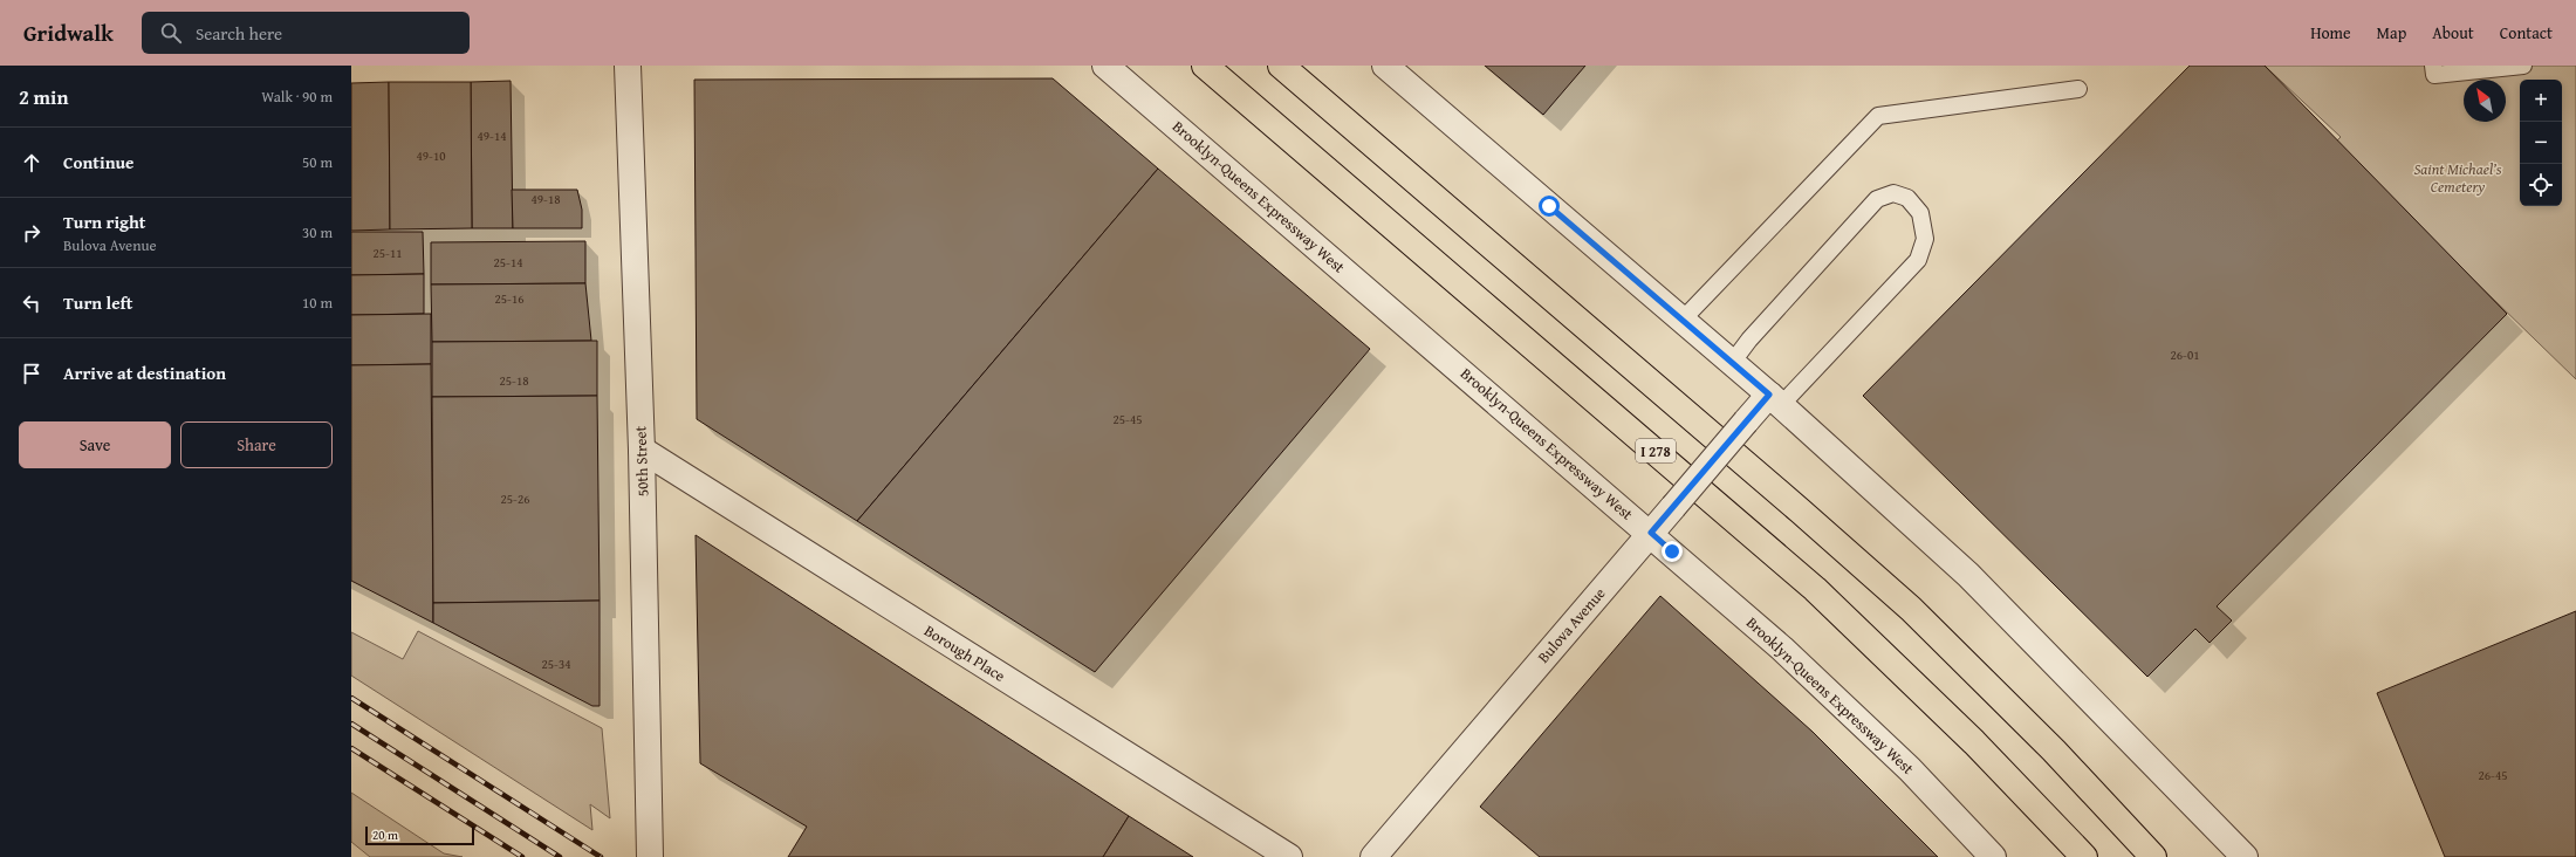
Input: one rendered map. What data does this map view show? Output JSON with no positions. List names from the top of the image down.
{
  "streets": {
    "highway": ["I 278"],
    "street": [
      "Brooklyn-Queens Expressway West",
      "50th Street",
      "Bulova Avenue",
      "Borough Place"
    ]
  },
  "crossings": [
    ["Brooklyn-Queens Expressway West", "Bulova Avenue"],
    ["50th Street", "Borough Place"]
  ],
  "parks": ["Saint Michael’s Cemetery"],
  "house_numbers": [
    "49-14",
    "49-10",
    "49-18",
    "25-11",
    "25-14",
    "25-16",
    "26-01",
    "25-18",
    "25-45",
    "25-26",
    "25-34",
    "26-45"
  ],
  "scale_bar": "20 m",
  "north": "top left",
  "page": {
    "header": "Gridwalk",
    "search": "Search here",
    "nav": [
      "Home",
      "Map",
      "About",
      "Contact"
    ],
    "heading": ["2 min", "Walk · 90 m"],
    "map_buttons": ["+", "−"],
    "list": [
      ["Continue", "50 m"],
      ["Turn right", "Bulova Avenue", "30 m"],
      ["Turn left", "10 m"],
      "Arrive at destination"
    ],
    "buttons": ["Save", "Share"],
    "scale": "20 m"
  }
}
